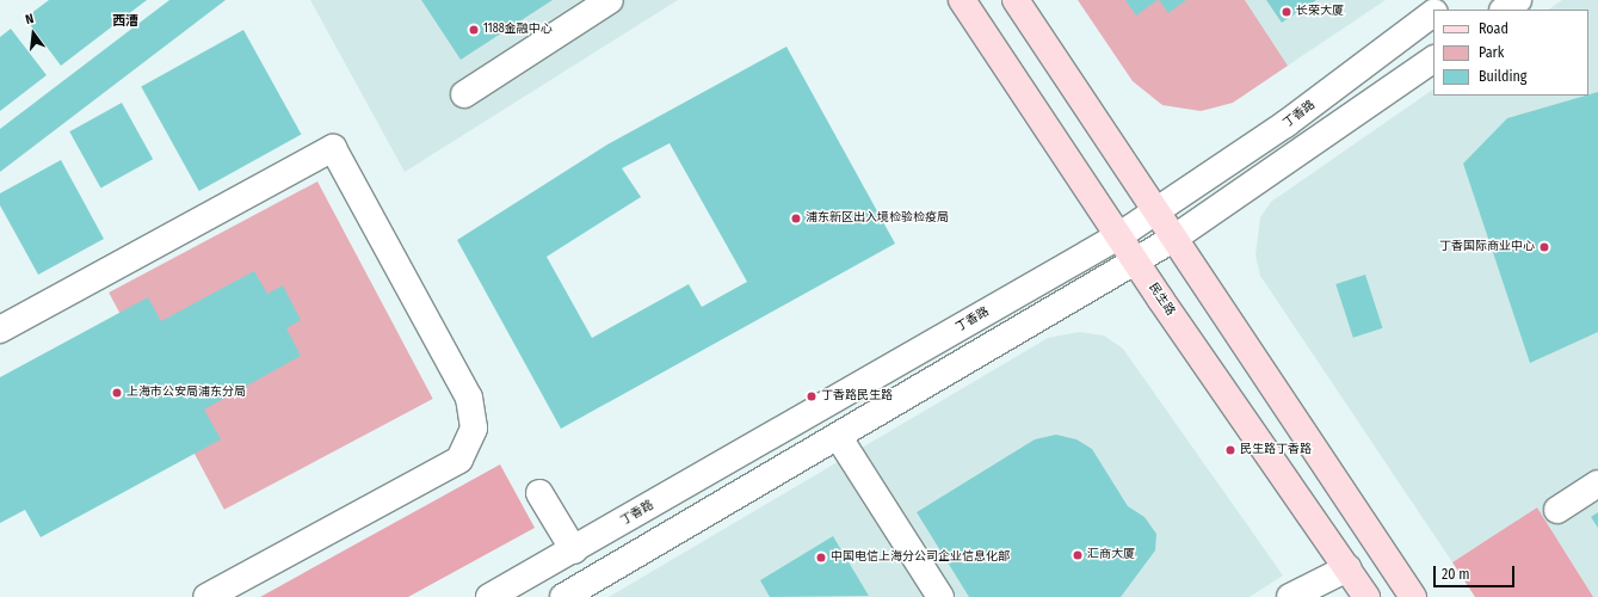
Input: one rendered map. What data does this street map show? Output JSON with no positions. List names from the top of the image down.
{
  "streets": {
    "main road": ["民生路"],
    "street": ["丁香路"]
  },
  "crossings": [
    ["丁香路", "民生路"]
  ],
  "districts": ["西漕"],
  "places": [
    "长荣大厦",
    "1188金融中心",
    "浦东新区出入境检验检疫局",
    "丁香国际商业中心",
    "上海市公安局浦东分局",
    "丁香路民生路",
    "民生路丁香路",
    "汇商大厦",
    "中国电信上海分公司企业信息化部"
  ],
  "legend": ["Road", "Park", "Building"],
  "scale_bar": "20 m",
  "north": "top"
}
